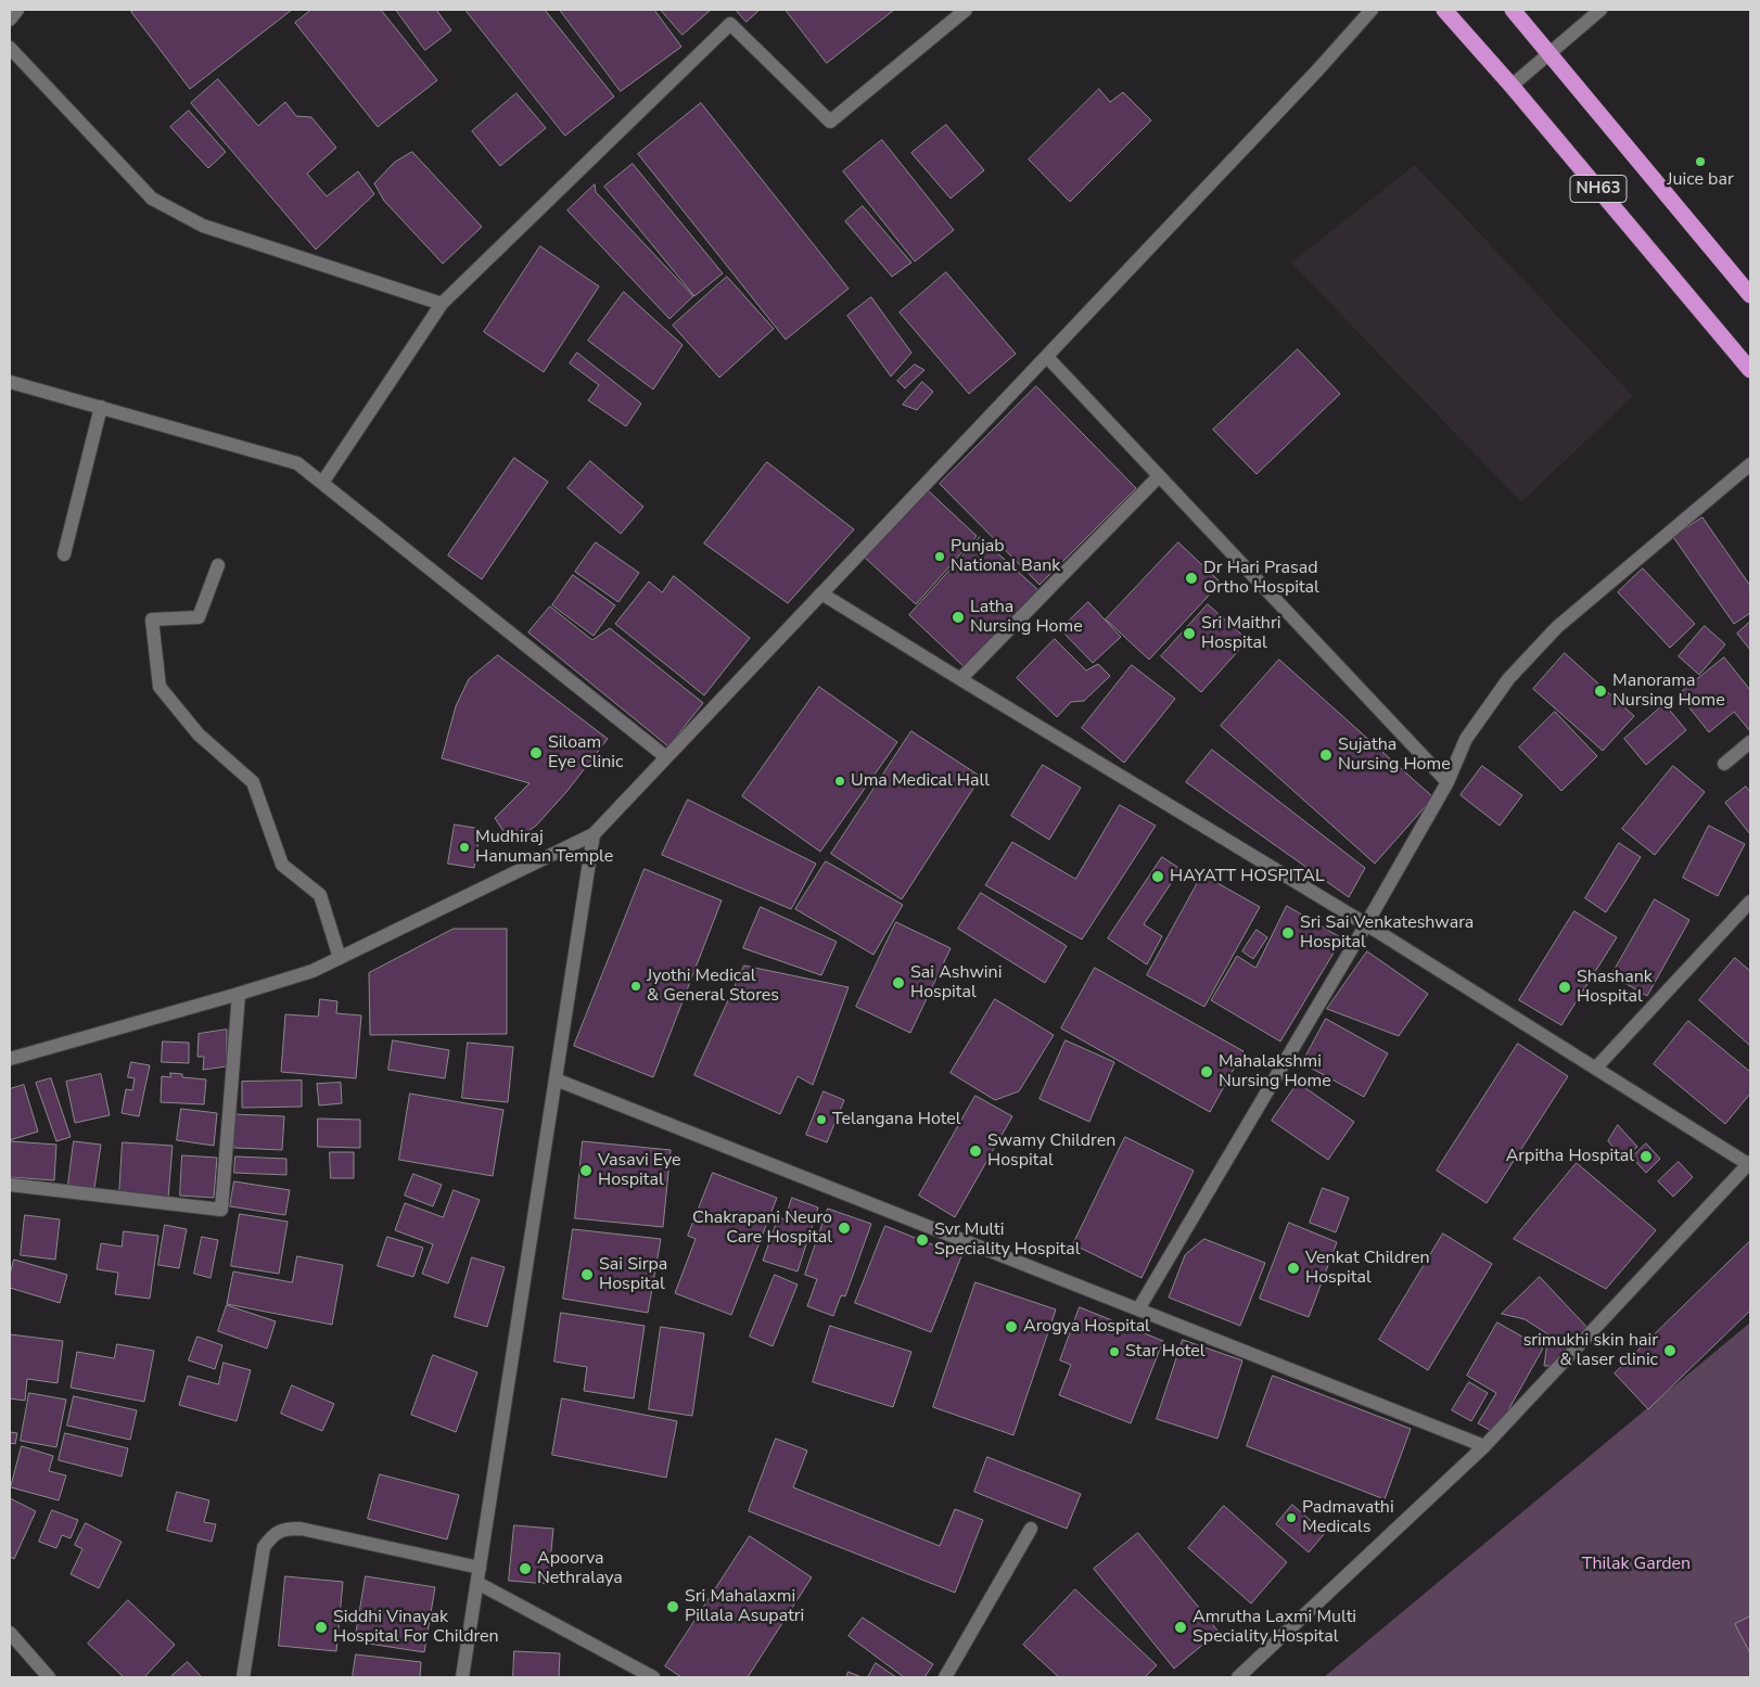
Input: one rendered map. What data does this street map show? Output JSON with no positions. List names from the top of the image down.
{
  "streets": {
    "highway": ["NH63"]
  },
  "parks": ["Thilak Garden"],
  "places": [
    "Juice bar",
    "Punjab National Bank",
    "Dr Hari Prasad Ortho Hospital",
    "Latha Nursing Home",
    "Sri Maithri Hospital",
    "Manorama Nursing Home",
    "Siloam Eye Clinic",
    "Sujatha Nursing Home",
    "Uma Medical Hall",
    "Mudhiraj Hanuman Temple",
    "HAYATT HOSPITAL",
    "Sri Sai Venkateshwara Hospital",
    "Sai Ashwini Hospital",
    "Jyothi Medical & General Stores",
    "Shashank Hospital",
    "Mahalakshmi Nursing Home",
    "Telangana Hotel",
    "Swamy Children Hospital",
    "Arpitha Hospital",
    "Vasavi Eye Hospital",
    "Chakrapani Neuro Care Hospital",
    "Svr Multi Speciality Hospital",
    "Venkat Children Hospital",
    "Sai Sirpa Hospital",
    "Arogya Hospital",
    "srimukhi skin hair & laser clinic",
    "Star Hotel",
    "Padmavathi Medicals",
    "Apoorva Nethralaya",
    "Sri Mahalaxmi Pillala Asupatri",
    "Siddhi Vinayak Hospital For Children",
    "Amrutha Laxmi Multi Speciality Hospital"
  ]
}
